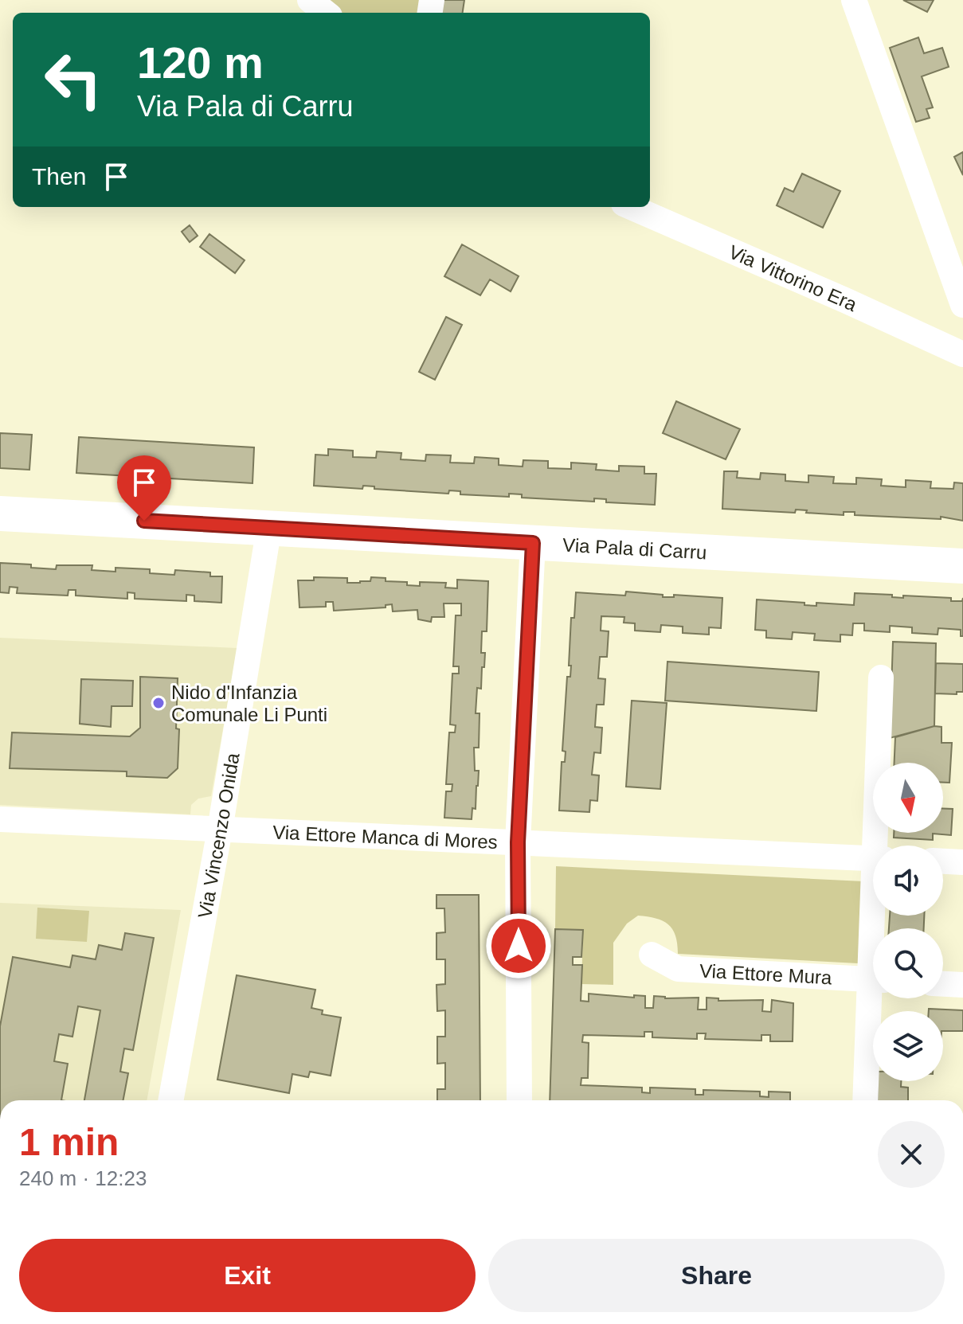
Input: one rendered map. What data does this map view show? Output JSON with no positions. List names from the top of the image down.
{
  "streets": {
    "street": [
      "Via Vittorino Era",
      "Via Pala di Carru",
      "Via Vincenzo Onida",
      "Via Ettore Manca di Mores",
      "Via Ettore Mura"
    ]
  },
  "crossings": [
    ["Via Pala di Carru", "Via Vincenzo Onida"],
    ["Via Vincenzo Onida", "Via Ettore Manca di Mores"]
  ],
  "places": ["Nido d'Infanzia Comunale Li Punti"],
  "north": "bottom",
  "page": {
    "turn": ["120 m", "Via Pala di Carru"],
    "then": "Then",
    "heading": ["1 min", "240 m · 12:23"],
    "buttons": ["Exit", "Share"]
  }
}
